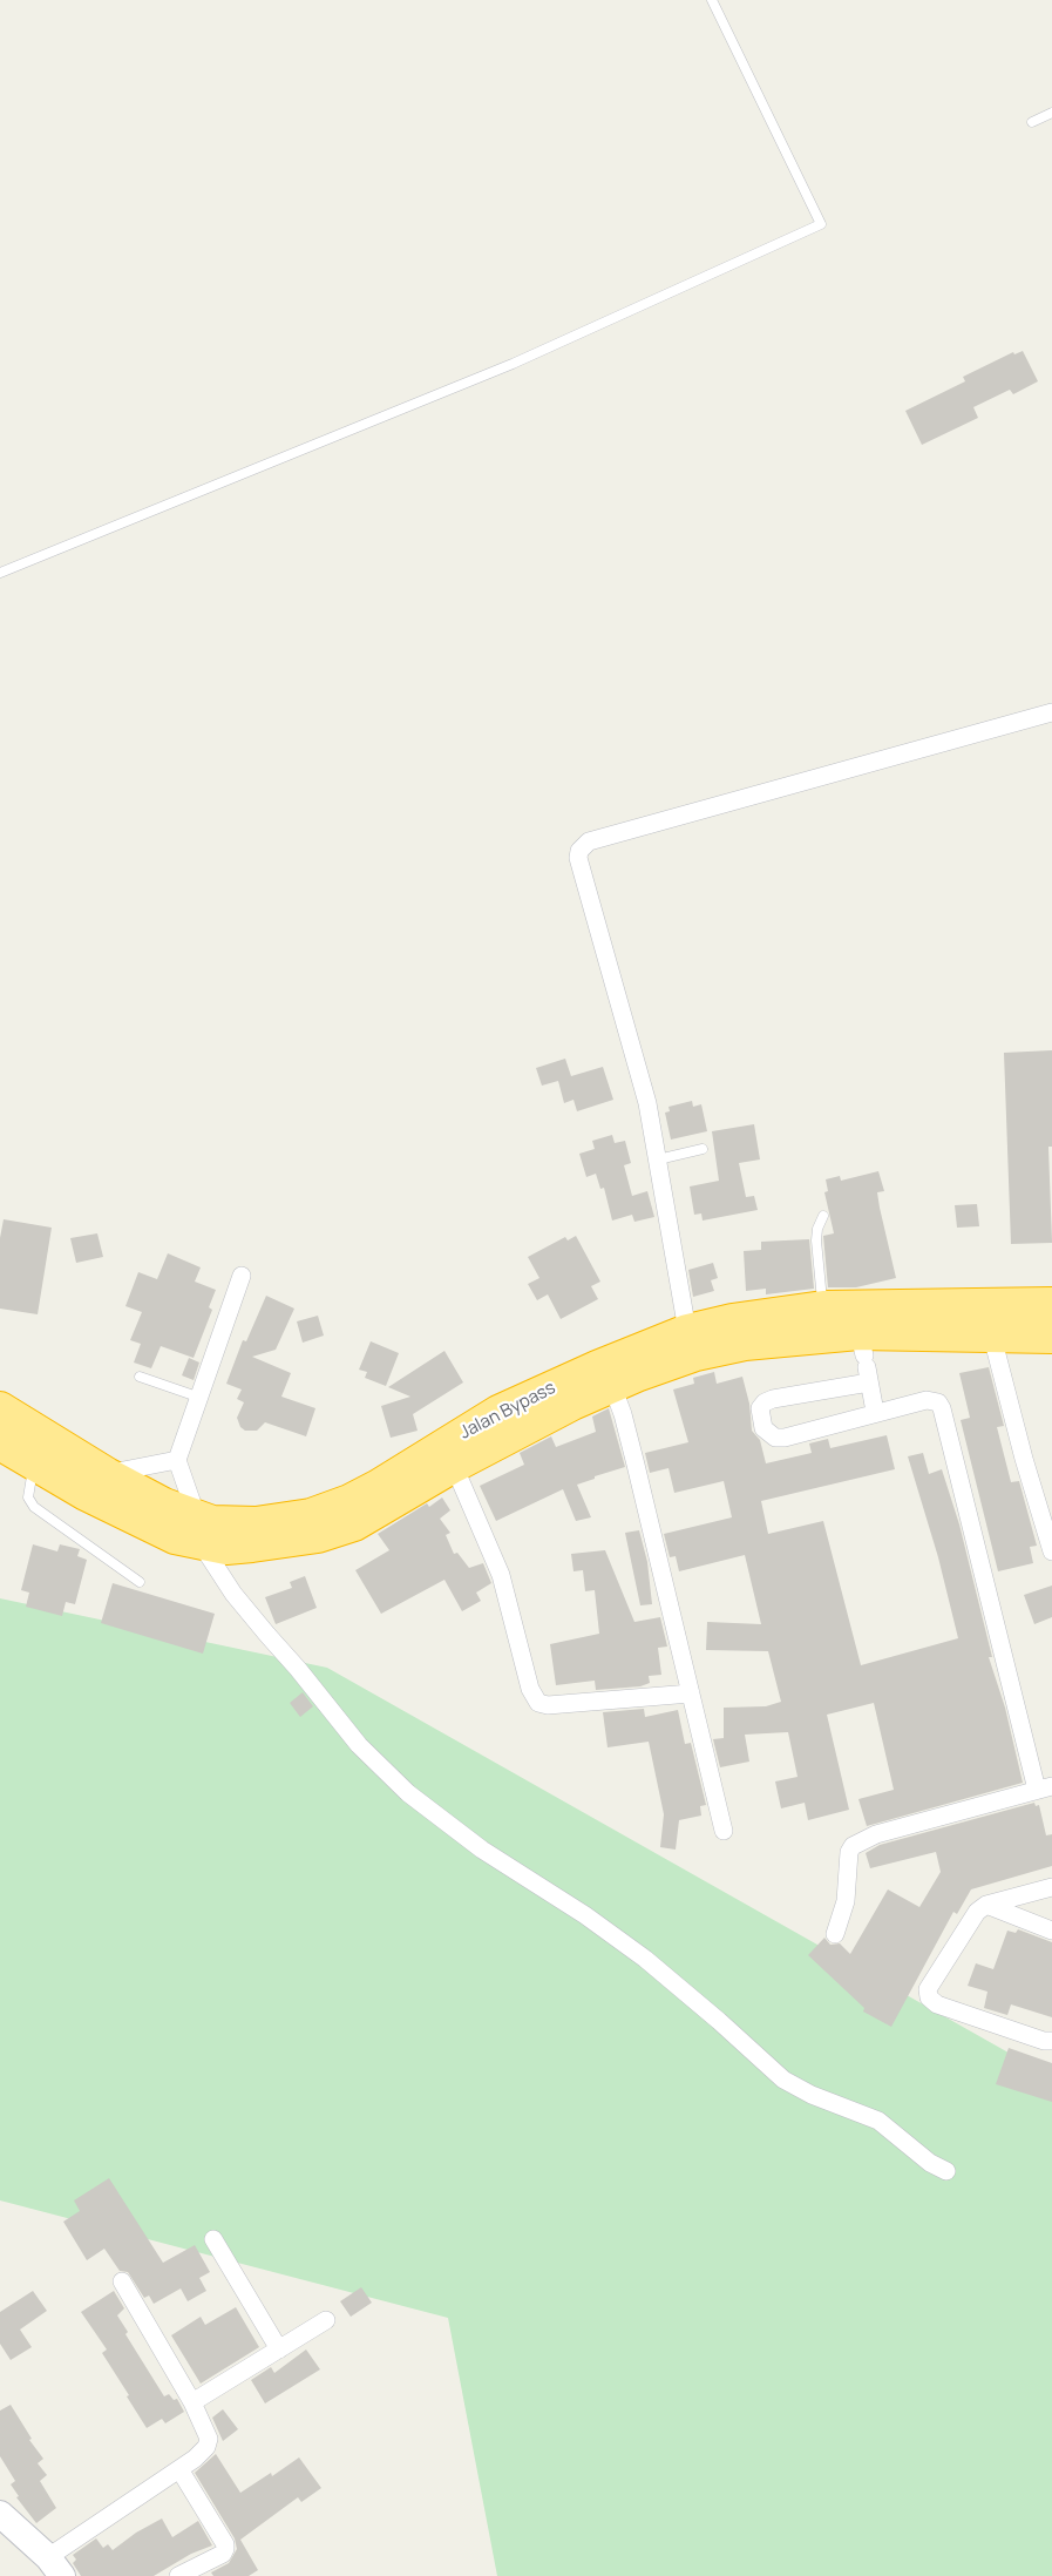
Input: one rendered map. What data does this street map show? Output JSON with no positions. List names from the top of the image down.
{
  "streets": {
    "highway": ["Jalan Bypass"]
  }
}
